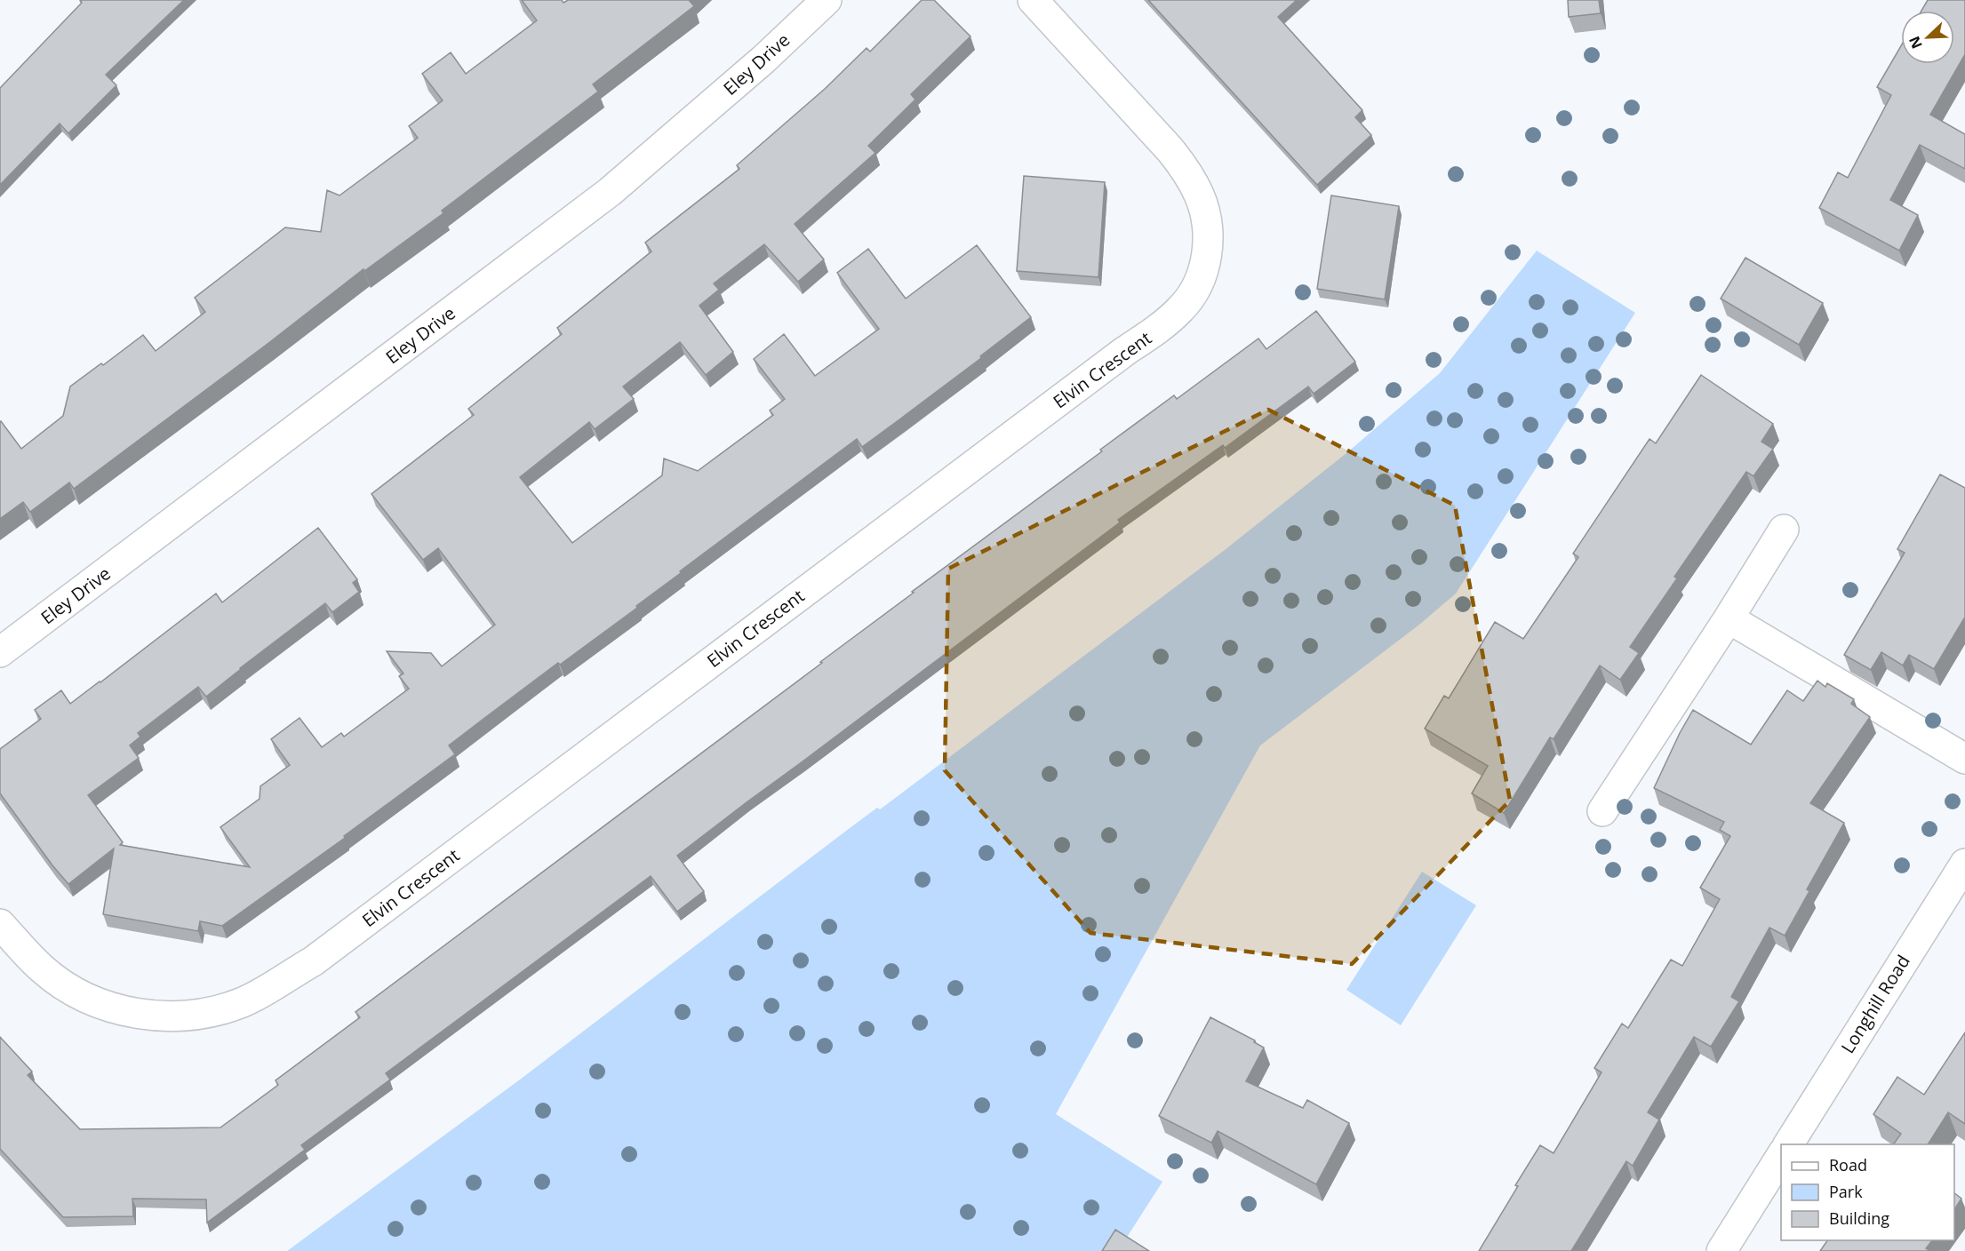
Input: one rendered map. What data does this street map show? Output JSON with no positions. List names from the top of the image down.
{
  "streets": {
    "street": ["Eley Drive", "Elvin Crescent", "Longhill Road"]
  },
  "legend": ["Road", "Park", "Building"],
  "north": "bottom left"
}
